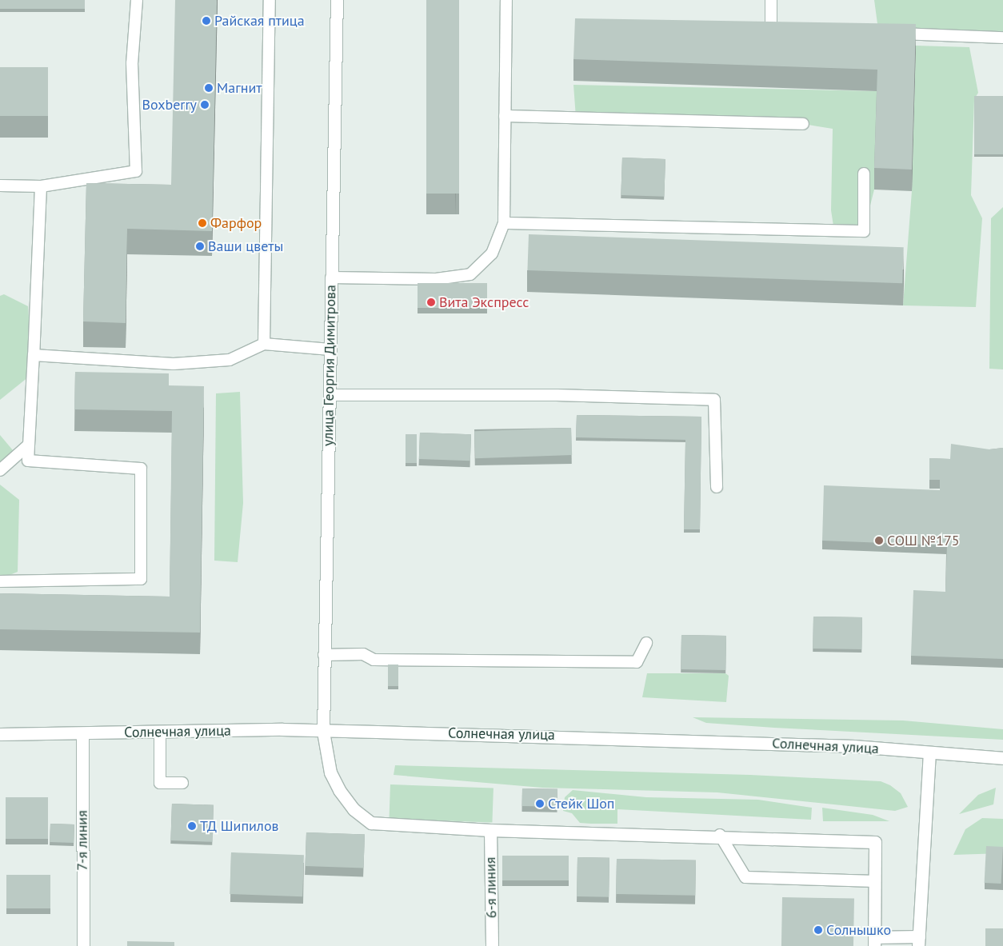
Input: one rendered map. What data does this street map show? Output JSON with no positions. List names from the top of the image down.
{
  "streets": {
    "main road": [
      "улица Георгия Димитрова",
      "Солнечная улица",
      "7-я линия",
      "6-я линия"
    ]
  },
  "crossings": [
    ["улица Георгия Димитрова", "Солнечная улица"],
    ["улица Георгия Димитрова", "6-я линия"],
    ["Солнечная улица", "7-я линия"]
  ],
  "places": [
    "Райская птица",
    "Магнит",
    "Boxberry",
    "Фарфор",
    "Ваши цветы",
    "Вита Экспресс",
    "СОШ №175",
    "Стейк Шоп",
    "ТД Шипилов",
    "Солнышко"
  ]
}
